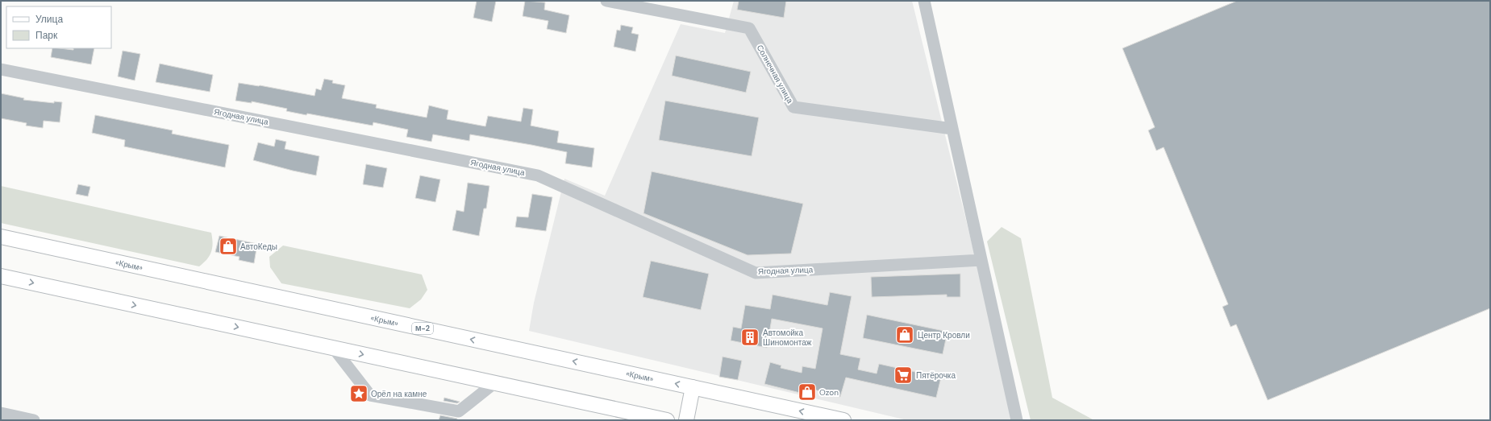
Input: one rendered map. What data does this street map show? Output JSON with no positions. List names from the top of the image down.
{
  "streets": {
    "main road": ["«Крым»", "М-2"],
    "street": ["Солнечная улица", "Ягодная улица"]
  },
  "places": {
    "shop": ["АвтоКеды", "Центр Кровли", "Ozon"],
    "building": ["Автомойка Шиномонтаж"],
    "supermarket": ["Пятёрочка"],
    "place": ["Орёл на камне"]
  },
  "legend": ["Улица", "Парк"]
}
